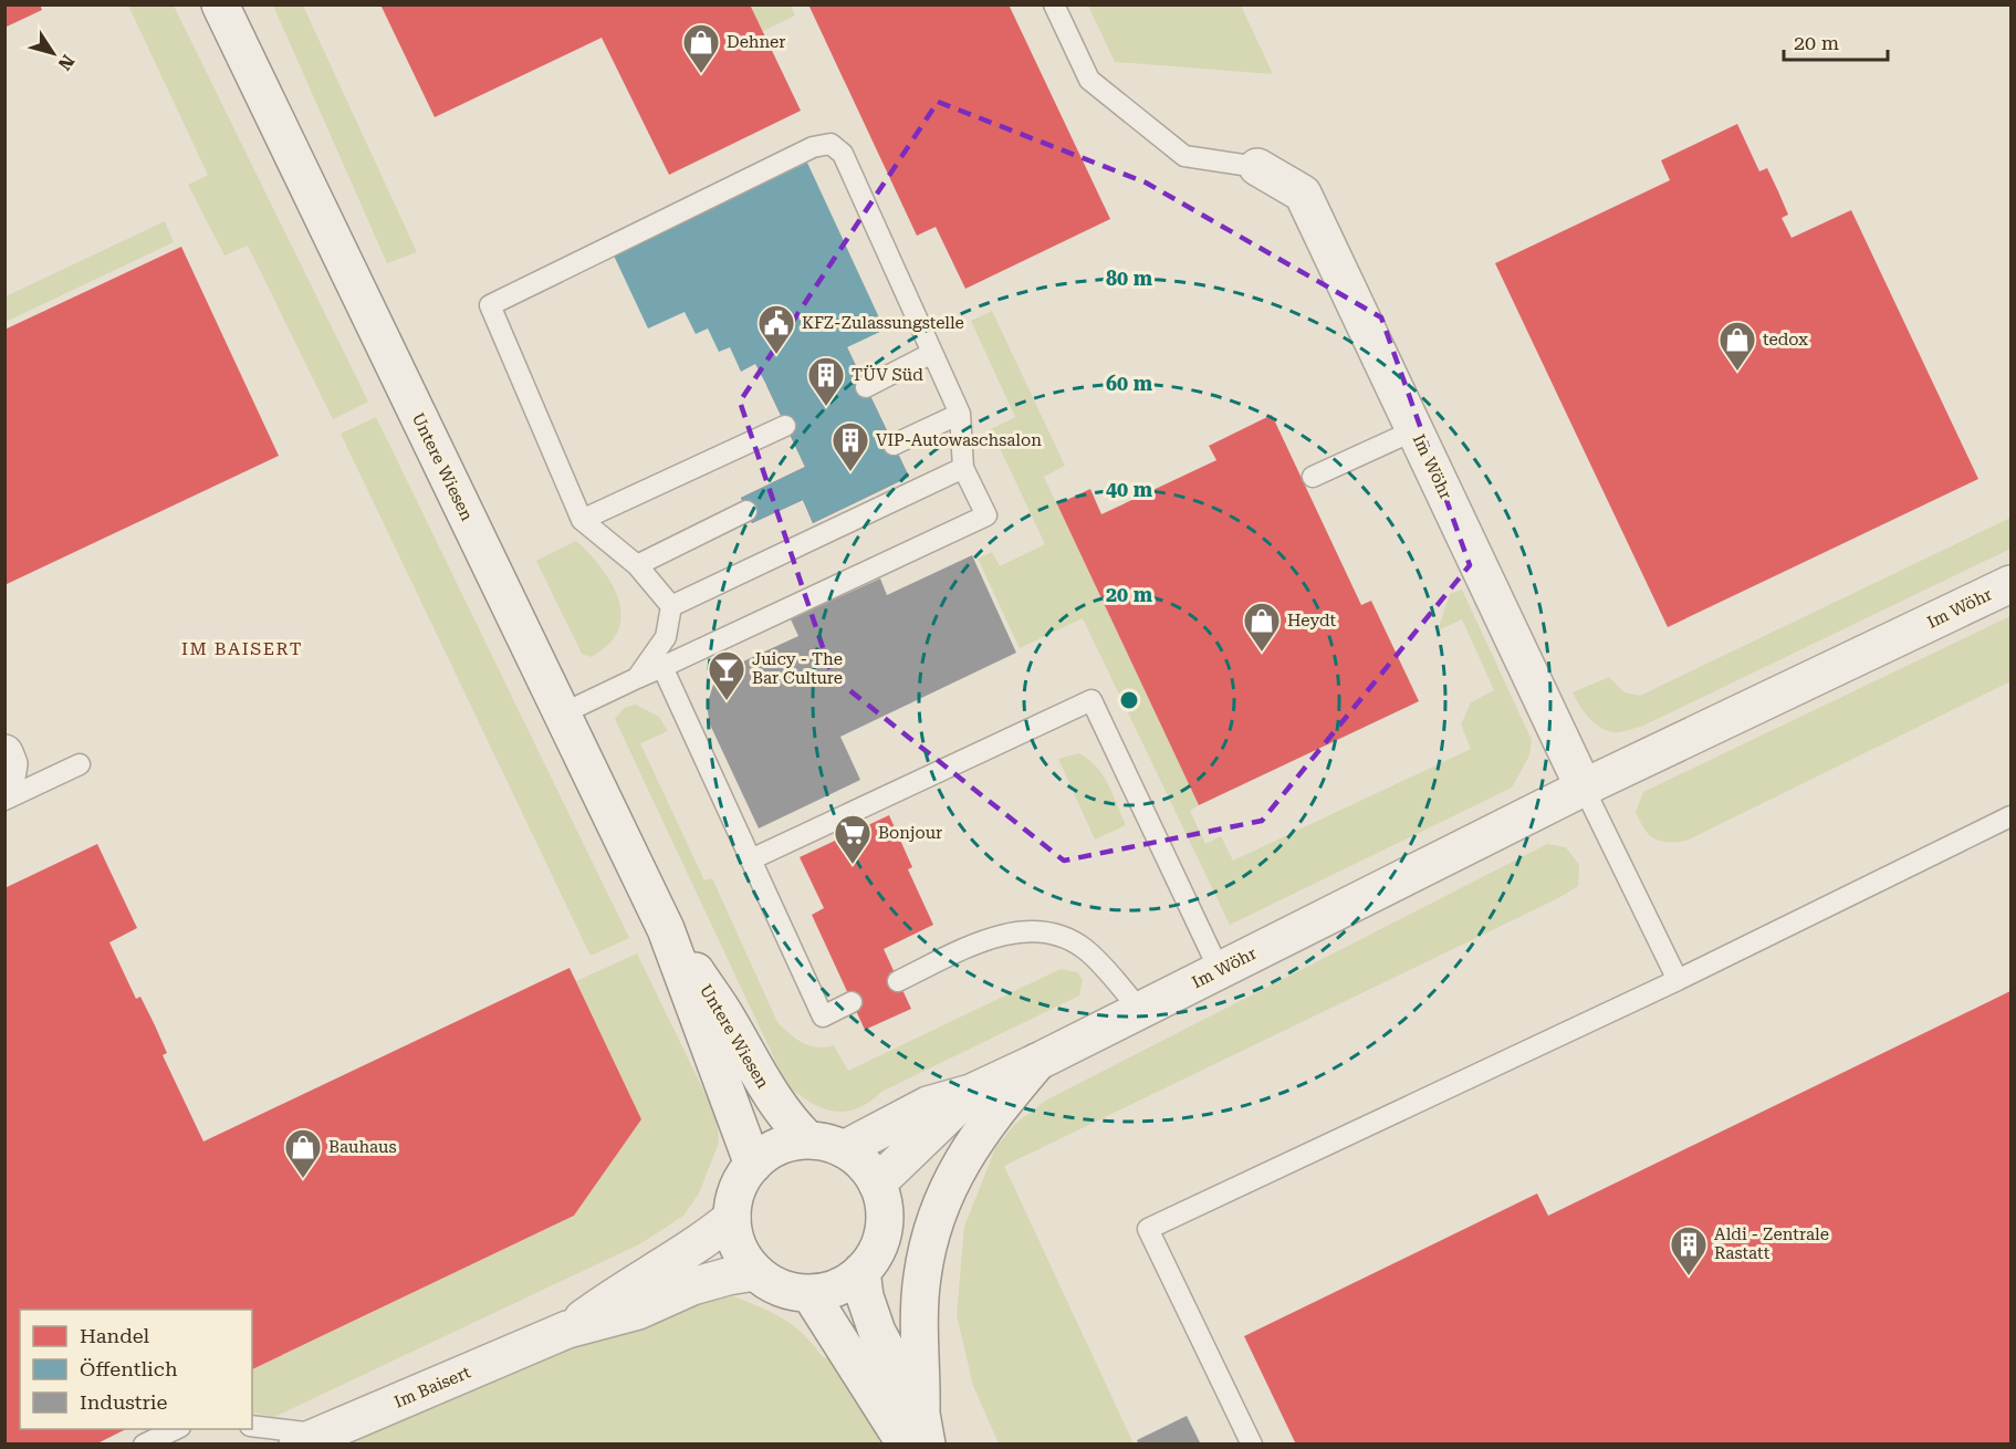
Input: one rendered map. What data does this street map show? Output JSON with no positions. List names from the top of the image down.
{
  "streets": {
    "street": ["Untere Wiesen", "Im Wöhr", "Im Baisert"]
  },
  "crossings": [
    ["Untere Wiesen", "Im Wöhr"],
    ["Untere Wiesen", "Im Baisert"],
    ["Im Wöhr", "Im Baisert"]
  ],
  "districts": ["IM BAISERT"],
  "places": {
    "shop": [
      "Dehner",
      "tedox",
      "Heydt",
      "Bauhaus"
    ],
    "public building": ["KFZ-Zulassungstelle"],
    "building": ["TÜV Süd", "VIP-Autowaschsalon", "Aldi - Zentrale Rastatt"],
    "bar": ["Juicy - The Bar Culture"],
    "supermarket": ["Bonjour"]
  },
  "legend": ["Handel", "Öffentlich", "Industrie"],
  "scale_bar": "20 m",
  "north": "bottom right",
  "rings": [
    "80 m",
    "60 m",
    "40 m",
    "20 m"
  ]
}
